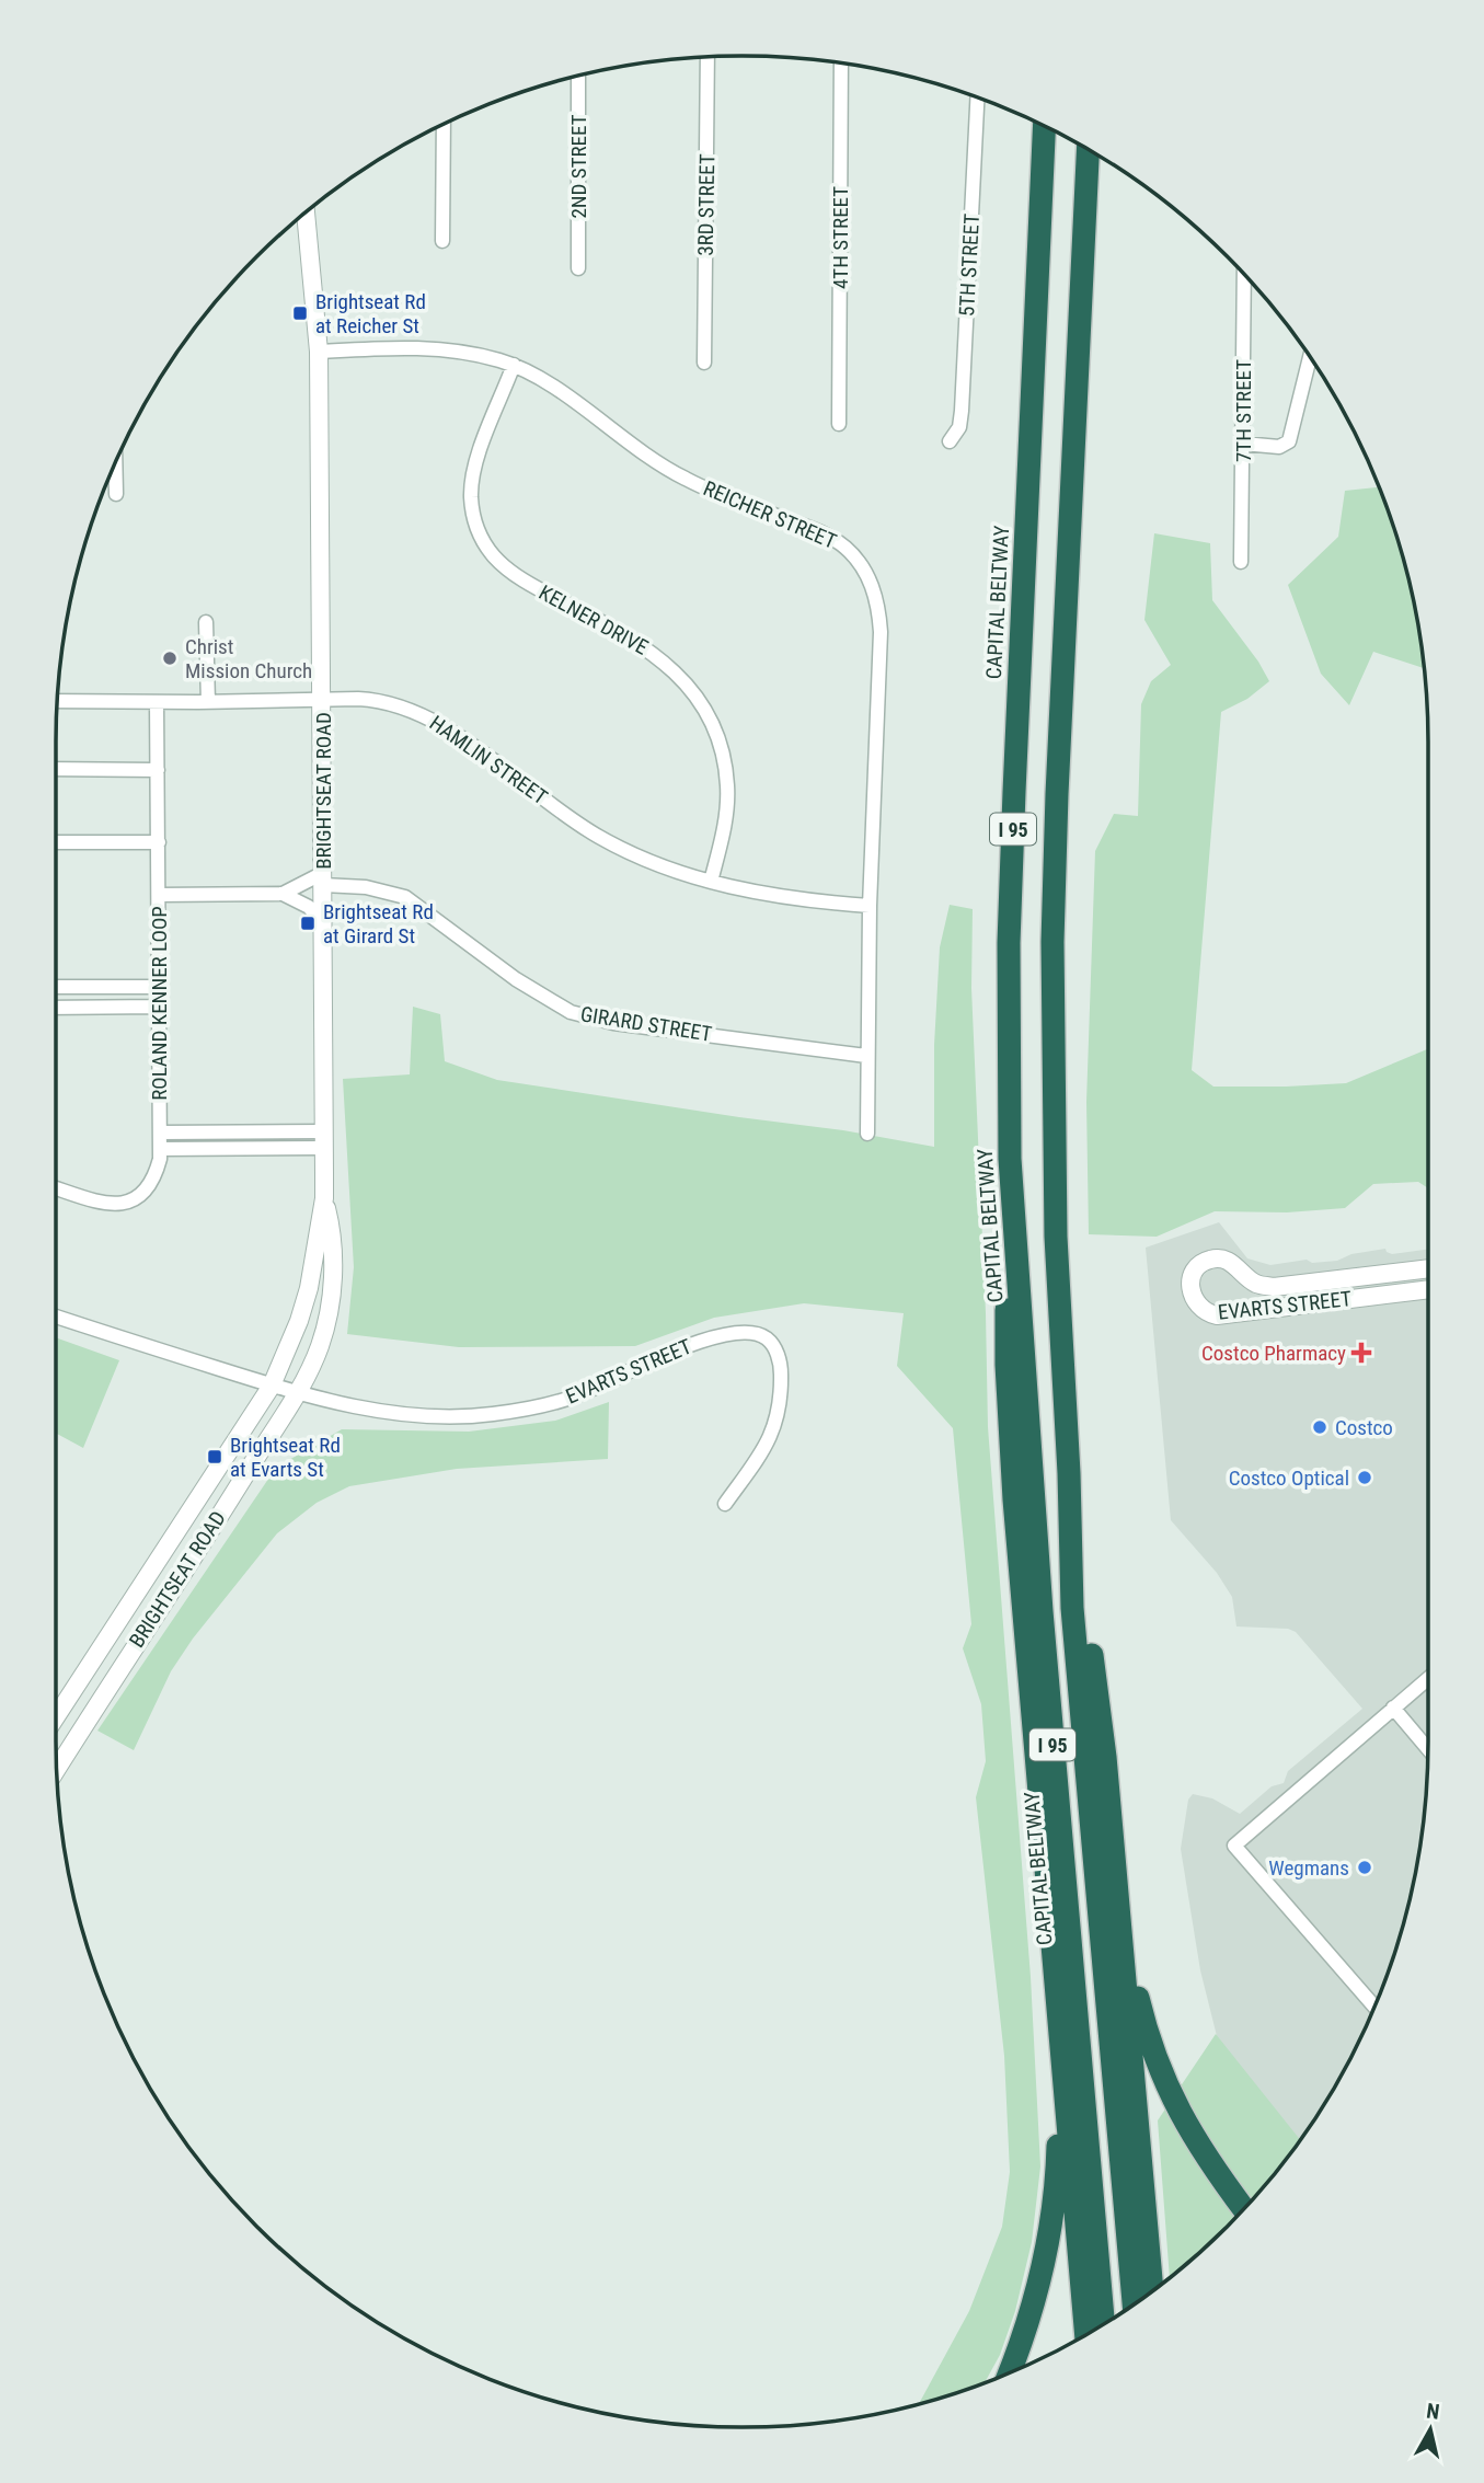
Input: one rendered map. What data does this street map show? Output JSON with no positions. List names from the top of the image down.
{
  "streets": {
    "highway": ["CAPITAL BELTWAY", "I 95"],
    "street": [
      "2ND STREET",
      "3RD STREET",
      "4TH STREET",
      "5TH STREET",
      "7TH STREET",
      "REICHER STREET",
      "KELNER DRIVE",
      "HAMLIN STREET",
      "BRIGHTSEAT ROAD",
      "ROLAND KENNER LOOP",
      "GIRARD STREET",
      "EVARTS STREET"
    ]
  },
  "crossings": [
    ["REICHER STREET", "KELNER DRIVE"],
    ["REICHER STREET", "HAMLIN STREET"],
    ["REICHER STREET", "BRIGHTSEAT ROAD"],
    ["REICHER STREET", "GIRARD STREET"],
    ["KELNER DRIVE", "HAMLIN STREET"],
    ["HAMLIN STREET", "BRIGHTSEAT ROAD"],
    ["HAMLIN STREET", "ROLAND KENNER LOOP"],
    ["BRIGHTSEAT ROAD", "GIRARD STREET"],
    ["BRIGHTSEAT ROAD", "EVARTS STREET"]
  ],
  "places": {
    "transit": ["Brightseat Rd at Reicher St", "Brightseat Rd at Girard St", "Brightseat Rd at Evarts St"],
    "other": [
      "Christ Mission Church",
      "Costco",
      "Costco Optical",
      "Wegmans"
    ],
    "health": ["Costco Pharmacy"]
  },
  "north": "top"
}
